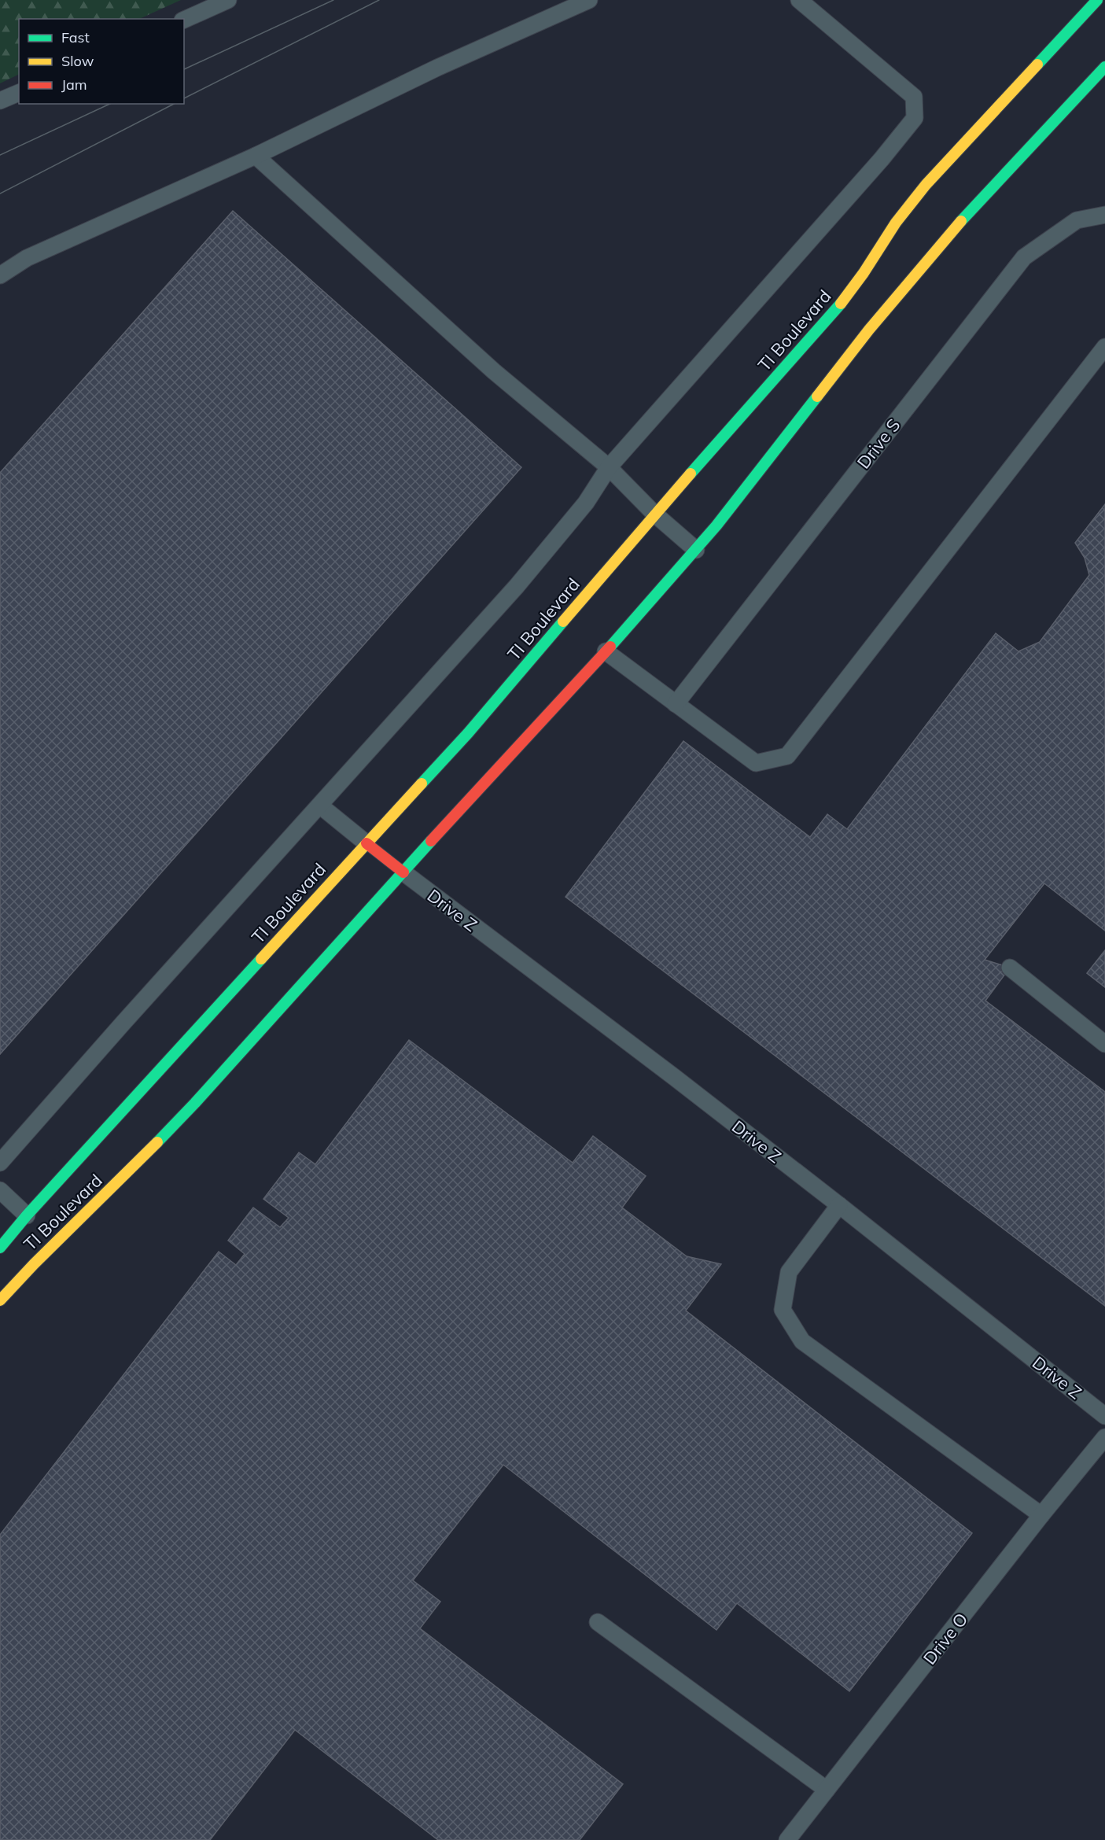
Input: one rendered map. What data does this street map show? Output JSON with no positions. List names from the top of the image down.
{
  "streets": {
    "street": ["TI Boulevard"],
    "lane": ["Drive S", "Drive Z", "Drive O"]
  },
  "crossings": [
    ["TI Boulevard", "Drive Z"]
  ],
  "legend": ["Fast", "Slow", "Jam"]
}
